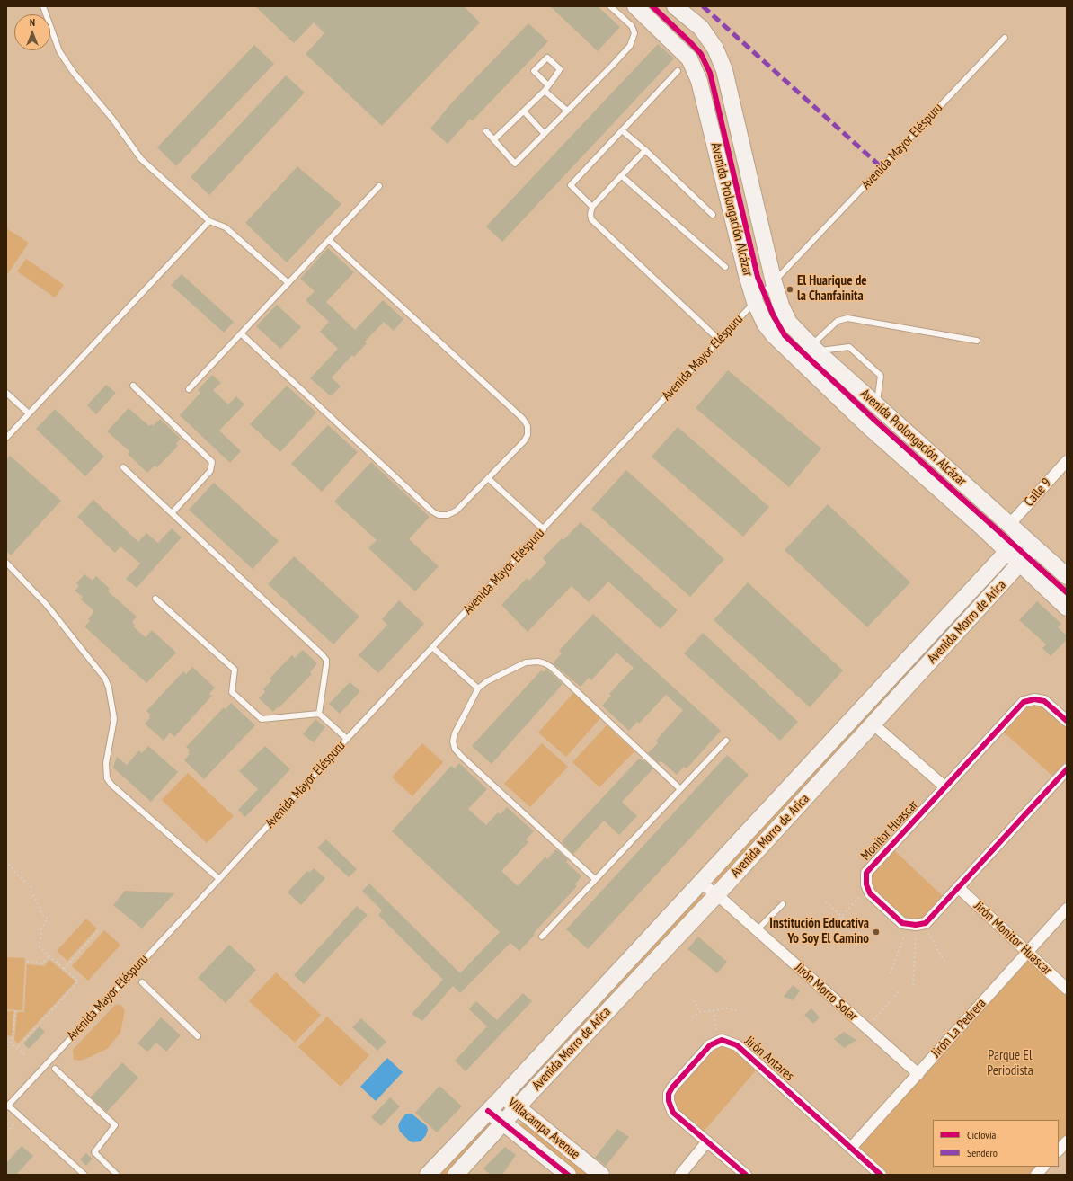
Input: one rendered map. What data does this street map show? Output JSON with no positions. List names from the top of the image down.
{
  "streets": {
    "main road": ["Avenida Prolongación Alcázar", "Avenida Morro de Arica", "Villacampa Avenue"],
    "street": [
      "Calle 9",
      "Monitor Huascar",
      "Jirón Monitor Huascar",
      "Jirón Morro Solar",
      "Jirón La Pedrera",
      "Jirón Antares"
    ],
    "lane": ["Avenida Mayor Eléspuru"]
  },
  "crossings": [
    ["Avenida Mayor Eléspuru", "Avenida Prolongación Alcázar"],
    ["Avenida Prolongación Alcázar", "Calle 9"],
    ["Avenida Prolongación Alcázar", "Avenida Morro de Arica"],
    ["Avenida Morro de Arica", "Jirón Morro Solar"],
    ["Avenida Morro de Arica", "Villacampa Avenue"],
    ["Monitor Huascar", "Jirón Monitor Huascar"],
    ["Jirón Monitor Huascar", "Jirón La Pedrera"],
    ["Jirón Morro Solar", "Jirón La Pedrera"],
    ["Jirón La Pedrera", "Jirón Antares"]
  ],
  "parks": ["Parque El Periodista"],
  "places": ["El Huarique de la Chanfainita", "Institución Educativa Yo Soy El Camino"],
  "legend": ["Ciclovía", "Sendero"],
  "north": "top"
}
